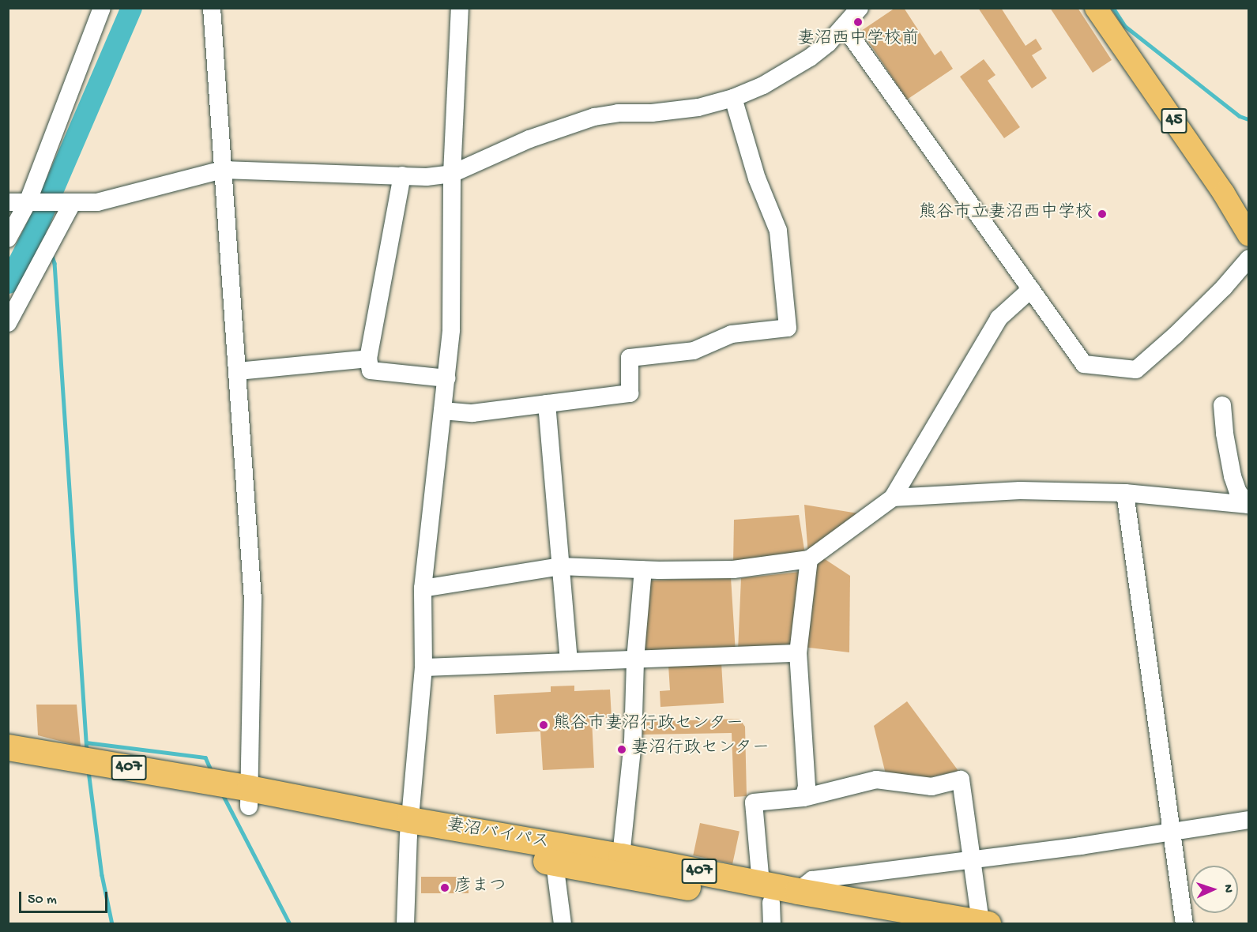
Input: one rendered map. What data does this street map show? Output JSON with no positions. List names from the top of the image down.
{
  "streets": {
    "highway": ["407", "妻沼バイパス"],
    "main road": ["45"]
  },
  "places": [
    "妻沼西中学校前",
    "熊谷市立妻沼西中学校",
    "熊谷市妻沼行政センター",
    "妻沼行政センター",
    "彦まつ"
  ],
  "scale_bar": "50 m",
  "north": "right"
}
